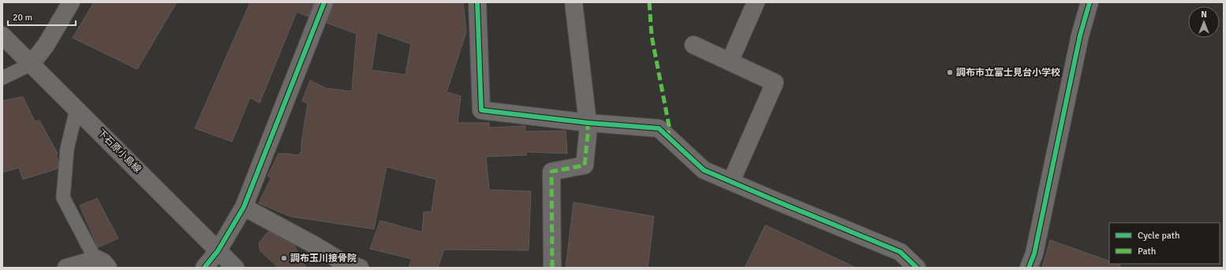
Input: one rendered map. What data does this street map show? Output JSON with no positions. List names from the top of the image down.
{
  "streets": {
    "street": ["下石原小島線"]
  },
  "places": ["調布市立富士見台小学校", "調布玉川接骨院"],
  "legend": ["Cycle path", "Path"],
  "scale_bar": "20 m",
  "north": "top"
}
